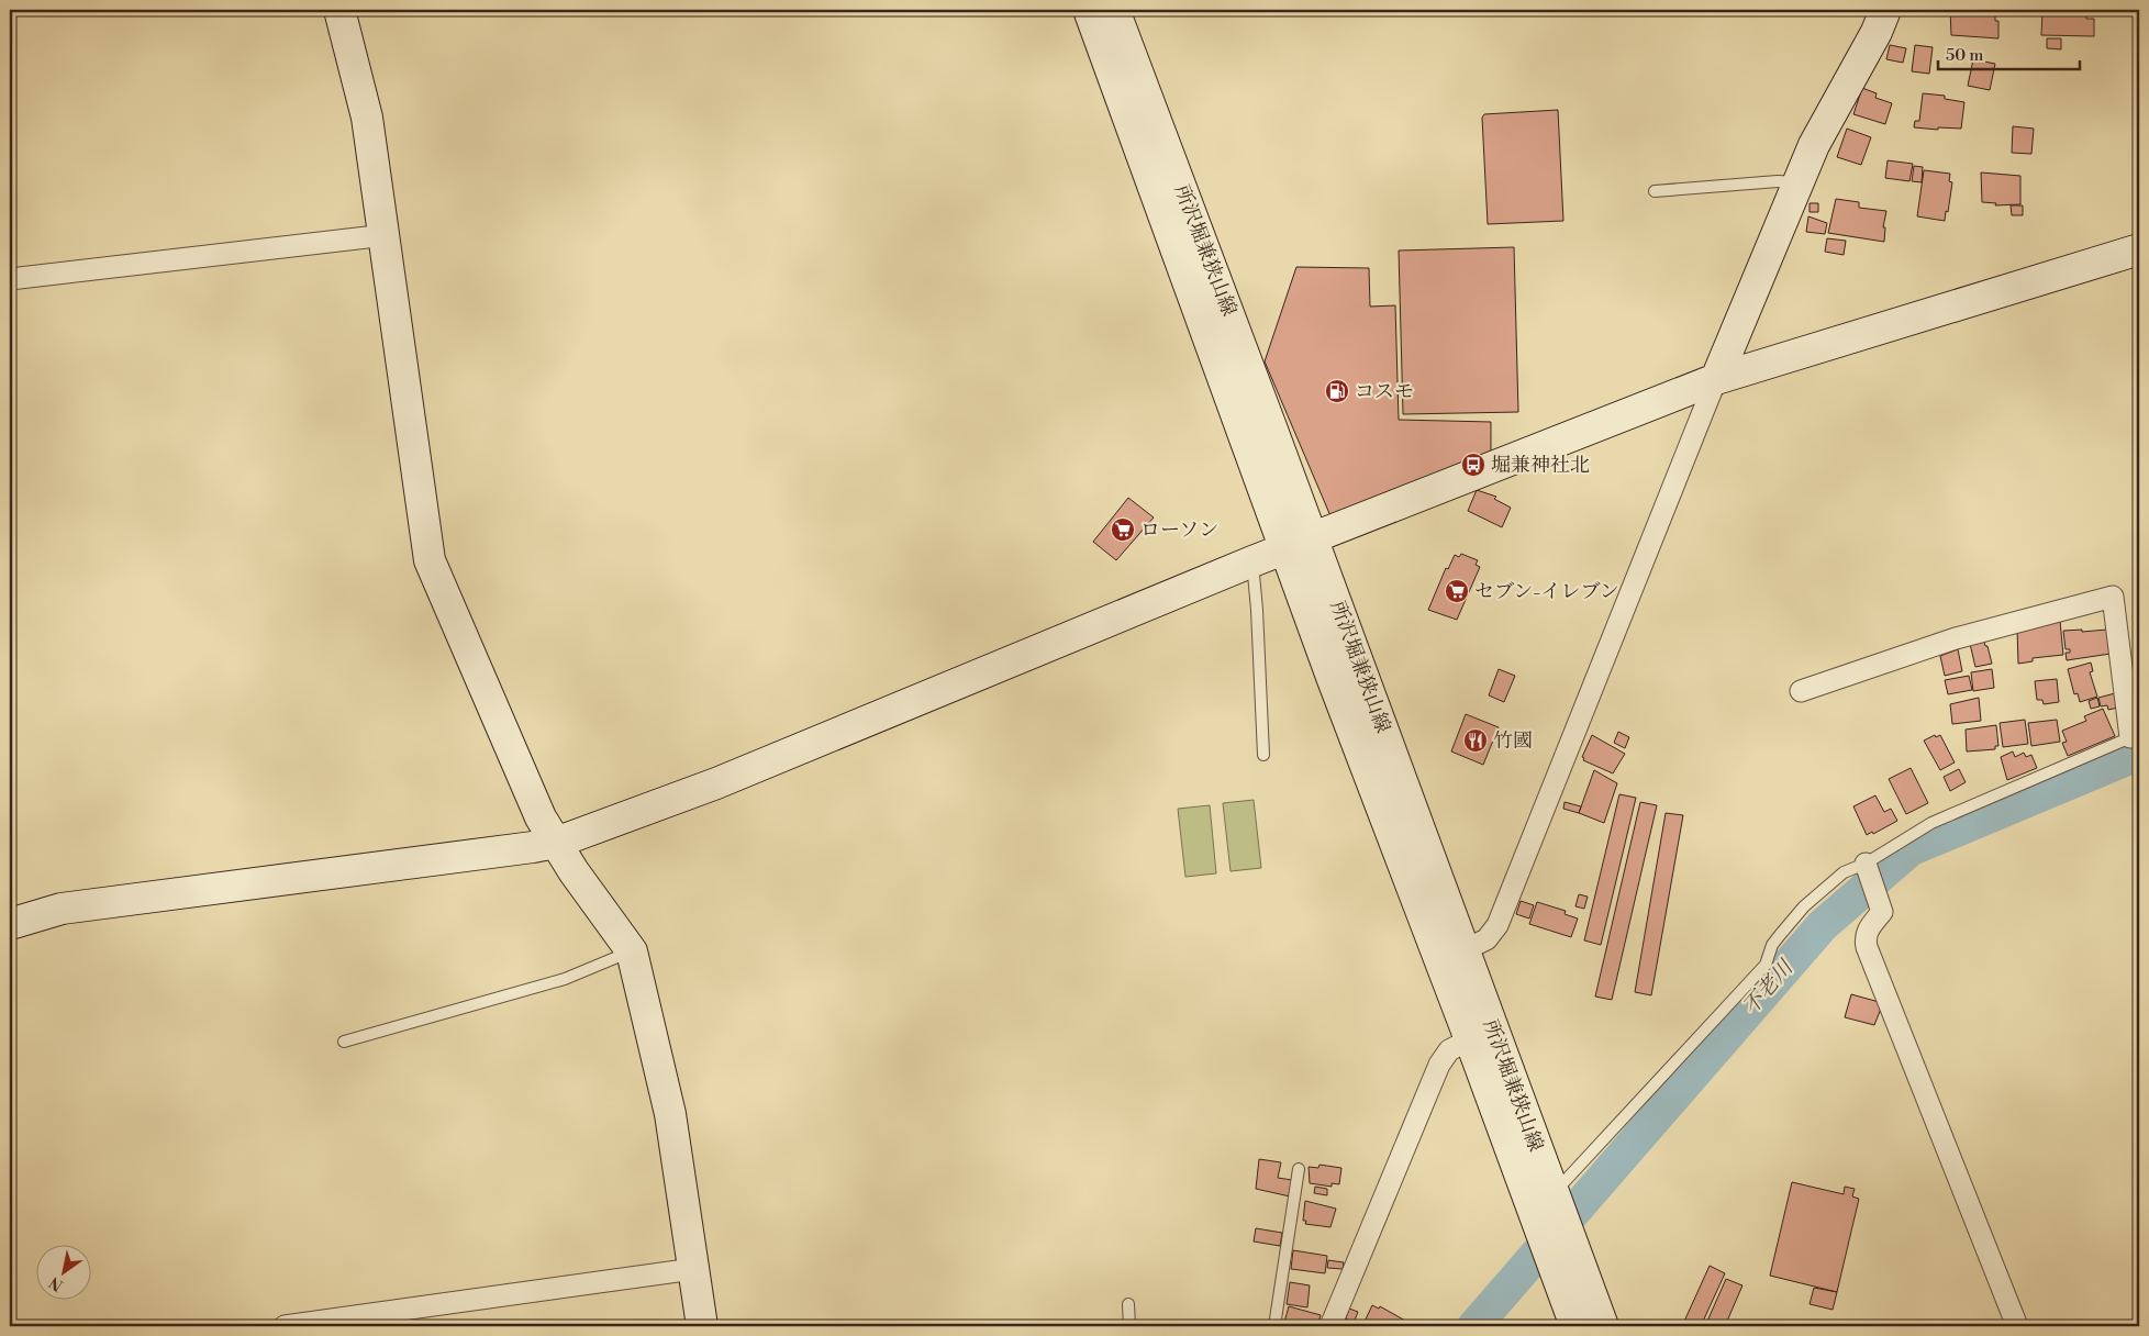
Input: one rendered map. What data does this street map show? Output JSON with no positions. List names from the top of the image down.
{
  "streets": {
    "street": ["所沢堀兼狭山線"]
  },
  "water": ["不老川"],
  "places": {
    "fuel station": ["コスモ"],
    "bus stop": ["堀兼神社北"],
    "supermarket": ["ローソン", "セブン-イレブン"],
    "restaurant": ["竹國"]
  },
  "scale_bar": "50 m",
  "north": "bottom left"
}
